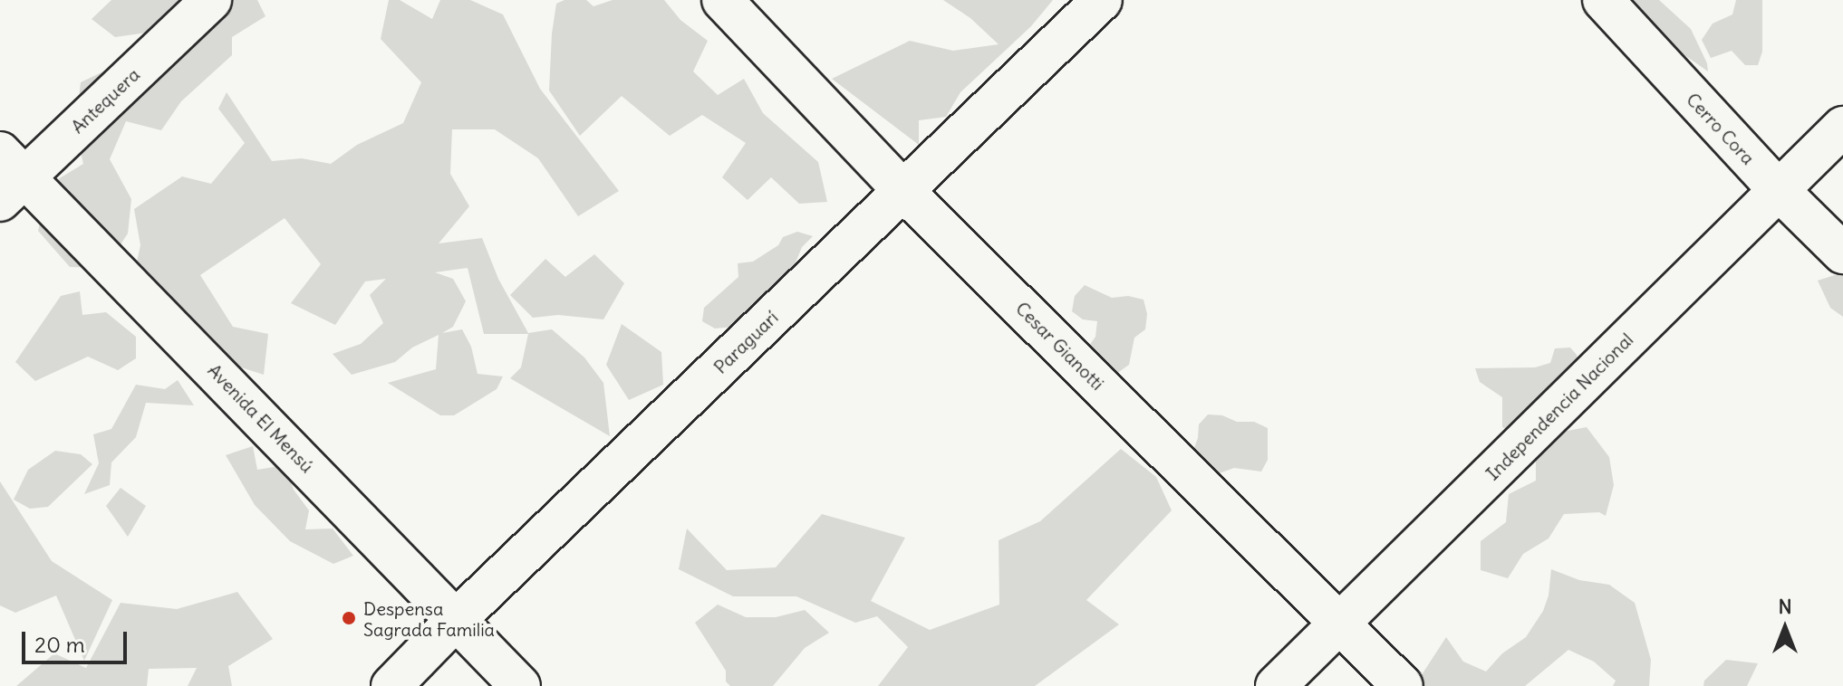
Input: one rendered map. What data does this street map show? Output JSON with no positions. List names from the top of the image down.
{
  "streets": {
    "street": [
      "Antequera",
      "Cerro Cora",
      "Paraguarí",
      "Cesar Gianotti",
      "Independencia Nacional",
      "Avenida El Mensú"
    ]
  },
  "crossings": [
    ["Antequera", "Avenida El Mensú"],
    ["Cerro Cora", "Independencia Nacional"],
    ["Paraguarí", "Cesar Gianotti"],
    ["Paraguarí", "Avenida El Mensú"],
    ["Cesar Gianotti", "Independencia Nacional"]
  ],
  "places": ["Despensa Sagrada Familia"],
  "scale_bar": "20 m",
  "north": "top"
}
